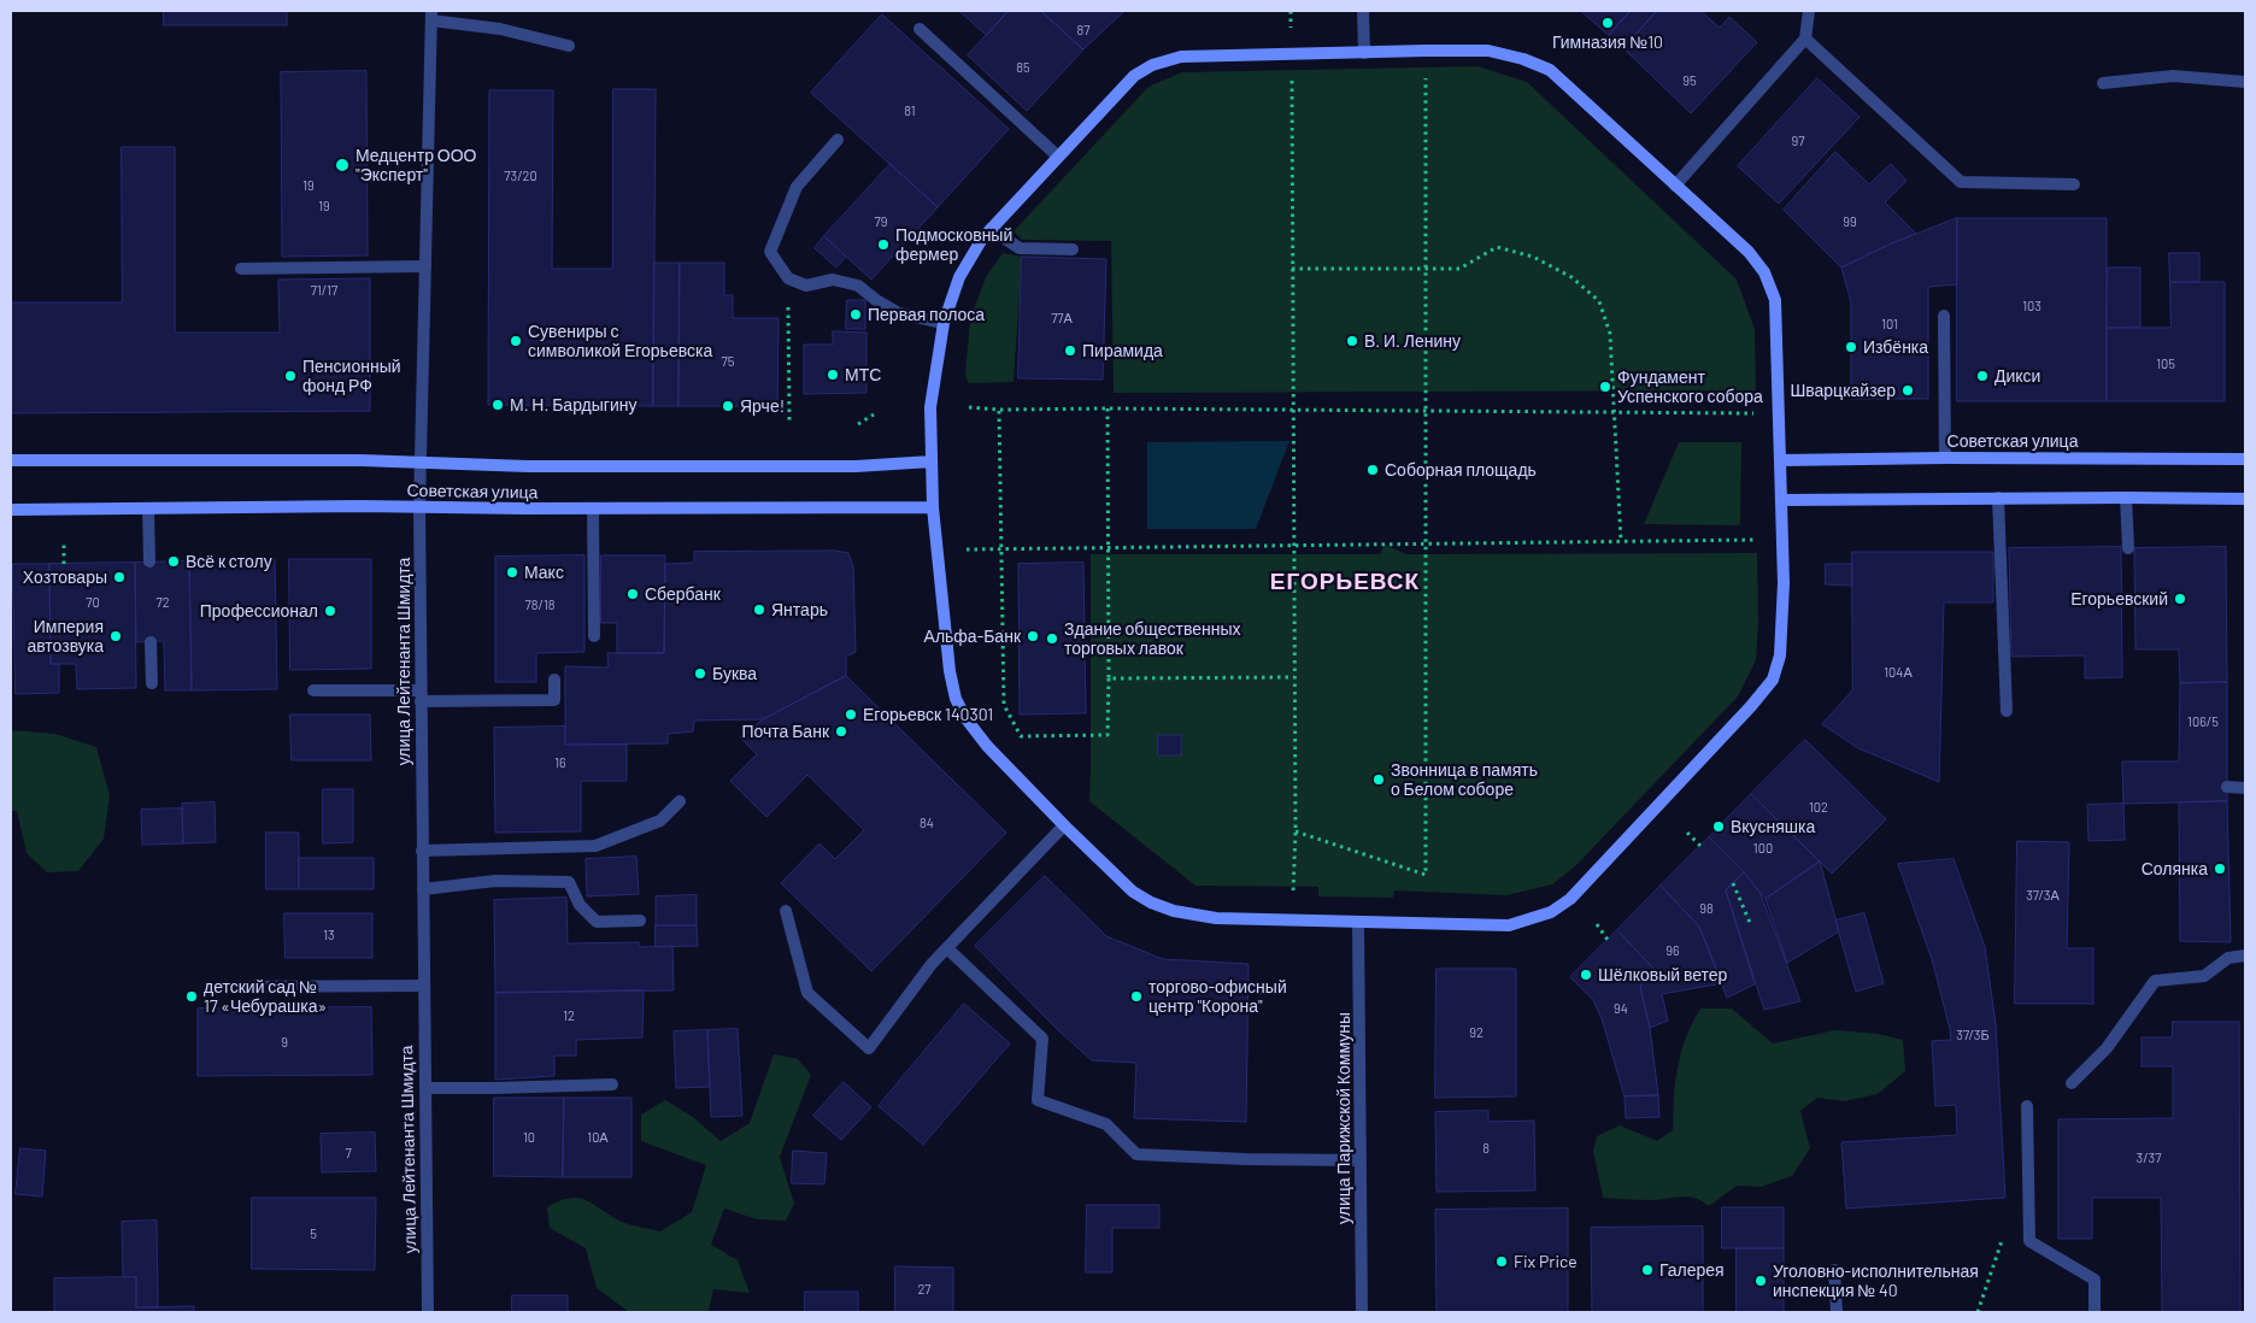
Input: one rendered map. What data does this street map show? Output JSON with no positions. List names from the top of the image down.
{
  "streets": {
    "main road": ["Советская улица"],
    "street": ["улица Лейтенанта Шмидта", "улица Парижской Коммуны"]
  },
  "crossings": [
    ["Советская улица", "улица Лейтенанта Шмидта"]
  ],
  "districts": ["ЕГОРЬЕВСК"],
  "places": [
    "Гимназия №10",
    "Медцентр ООО \"Эксперт\"",
    "Подмосковный фермер",
    "Первая полоса",
    "Сувениры с символикой Егорьевска",
    "В. И. Ленину",
    "Избёнка",
    "Пирамида",
    "МТС",
    "Пенсионный фонд РФ",
    "Дикси",
    "Фундамент Успенского собора",
    "Шварцкайзер",
    "М. Н. Бардыгину",
    "Ярче!",
    "Соборная площадь",
    "Всё к столу",
    "Макс",
    "Хозтовары",
    "Сбербанк",
    "Егорьевский",
    "Янтарь",
    "Профессионал",
    "Империя автозвука",
    "Альфа-Банк",
    "Здание общественных торговых лавок",
    "Буква",
    "Егорьевск 140301",
    "Почта Банк",
    "Звонница в память о Белом соборе",
    "Вкусняшка",
    "Солянка",
    "Шёлковый ветер",
    "детский сад № 17 «Чебурашка»",
    "торгово-офисный центр \"Корона\"",
    "Fix Price",
    "Галерея",
    "Уголовно-исполнительная инспекция № 40"
  ],
  "house_numbers": [
    "87",
    "85",
    "95",
    "81",
    "97",
    "73/20",
    "19",
    "19",
    "79",
    "99",
    "71/17",
    "103",
    "77А",
    "101",
    "75",
    "105",
    "70",
    "72",
    "78/18",
    "104А",
    "106/5",
    "16",
    "102",
    "84",
    "100",
    "37/3А",
    "98",
    "13",
    "96",
    "94",
    "12",
    "92",
    "37/3Б",
    "9",
    "10",
    "10А",
    "8",
    "7",
    "3/37",
    "5",
    "27"
  ]
}
